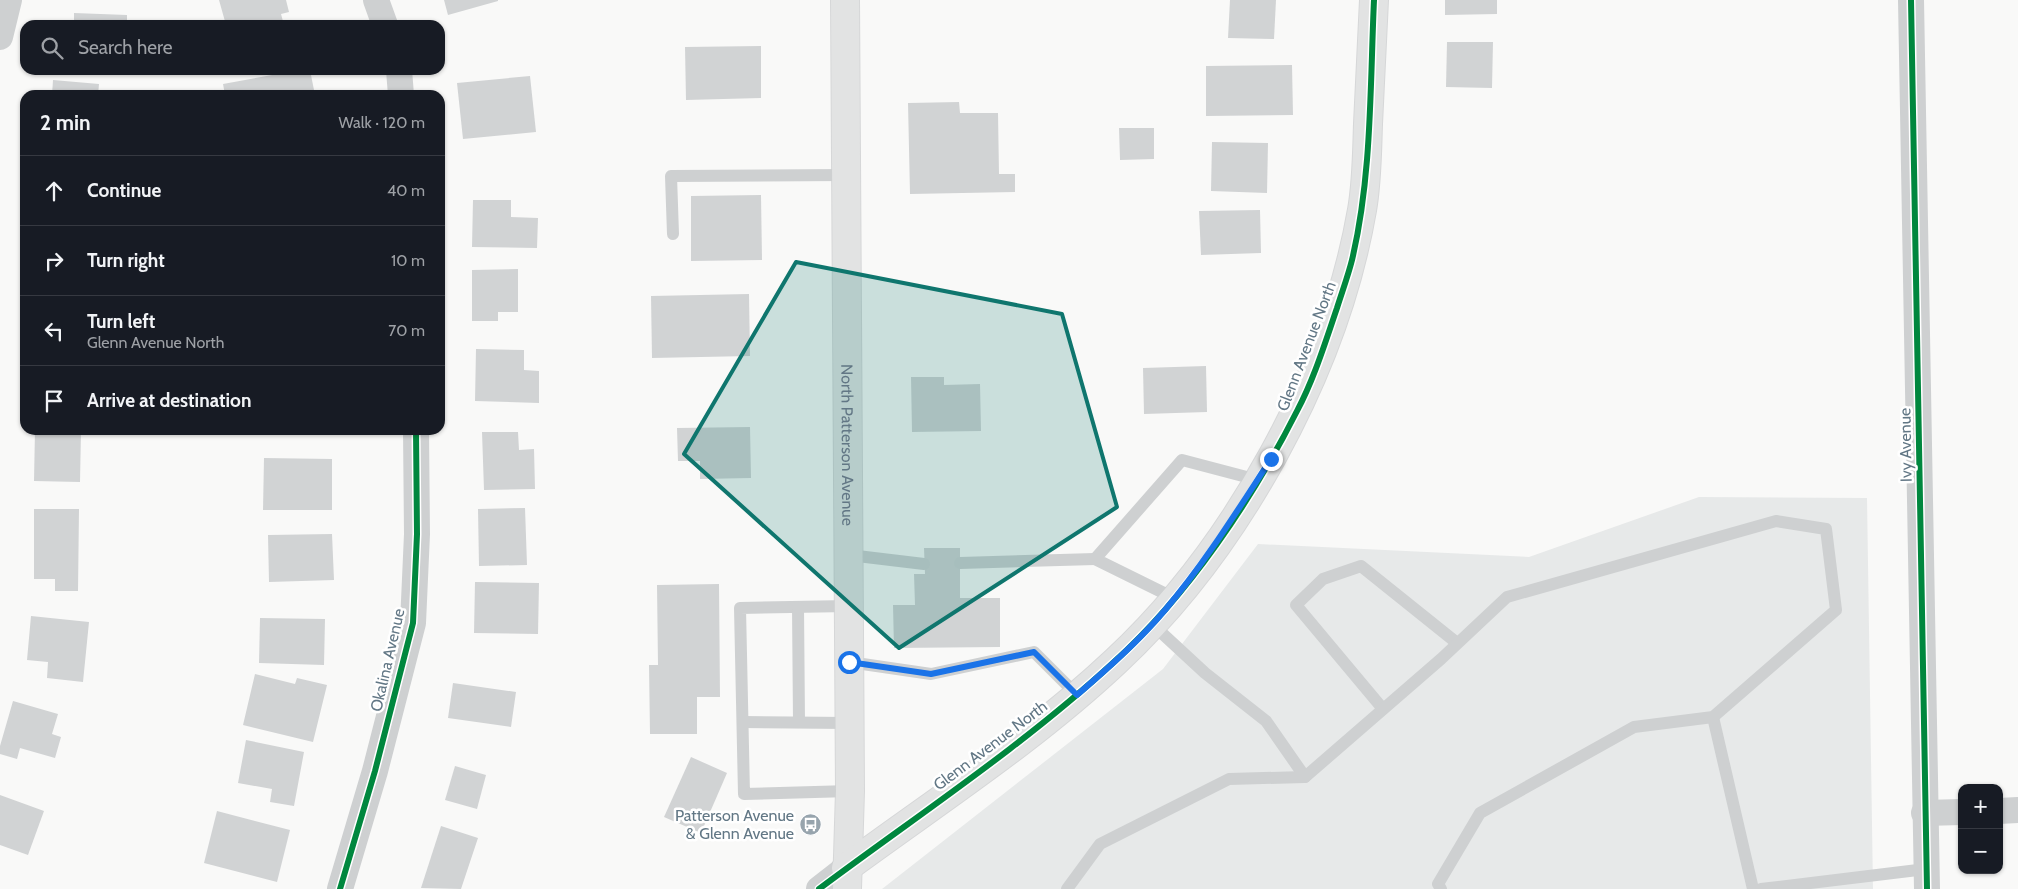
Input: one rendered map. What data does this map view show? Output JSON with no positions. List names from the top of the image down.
{
  "streets": {
    "street": [
      "Glenn Avenue North",
      "North Patterson Avenue",
      "Ivy Avenue",
      "Okalina Avenue"
    ]
  },
  "crossings": [
    ["Glenn Avenue North", "North Patterson Avenue"]
  ],
  "places": {
    "bus stop": ["Patterson Avenue & Glenn Avenue"]
  },
  "page": {
    "search": "Search here",
    "heading": ["2 min", "Walk · 120 m"],
    "list": [
      ["Continue", "40 m"],
      ["Turn right", "10 m"],
      ["Turn left", "Glenn Avenue North", "70 m"],
      "Arrive at destination"
    ],
    "map_buttons": ["+", "−"]
  }
}
